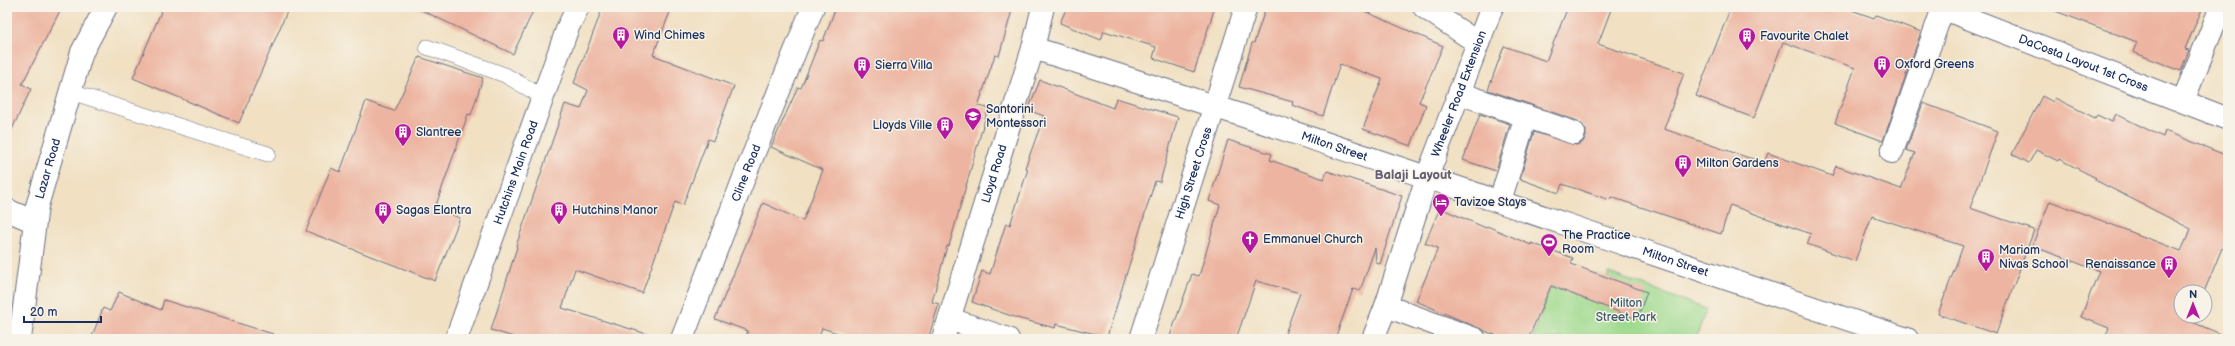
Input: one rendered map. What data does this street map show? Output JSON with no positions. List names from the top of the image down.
{
  "streets": {
    "street": [
      "DaCosta Layout 1st Cross",
      "Wheeler Road Extension",
      "Milton Street",
      "Lazar Road",
      "Hutchins Main Road",
      "Cline Road",
      "Lloyd Road",
      "High Street Cross"
    ]
  },
  "crossings": [
    ["Wheeler Road Extension", "Milton Street"],
    ["Milton Street", "Lloyd Road"],
    ["Milton Street", "High Street Cross"]
  ],
  "districts": ["Balaji Layout"],
  "parks": ["Milton Street Park"],
  "places": {
    "building": [
      "Wind Chimes",
      "Favourite Chalet",
      "Oxford Greens",
      "Sierra Villa",
      "Lloyds Ville",
      "Slantree",
      "Milton Gardens",
      "Sagas Elantra",
      "Hutchins Manor",
      "Mariam Nivas School",
      "Renaissance"
    ],
    "school or university": ["Santorini Montessori"],
    "hotel": ["Tavizoe Stays"],
    "church": ["Emmanuel Church"],
    "sports": ["The Practice Room"]
  },
  "scale_bar": "20 m",
  "north": "top"
}
